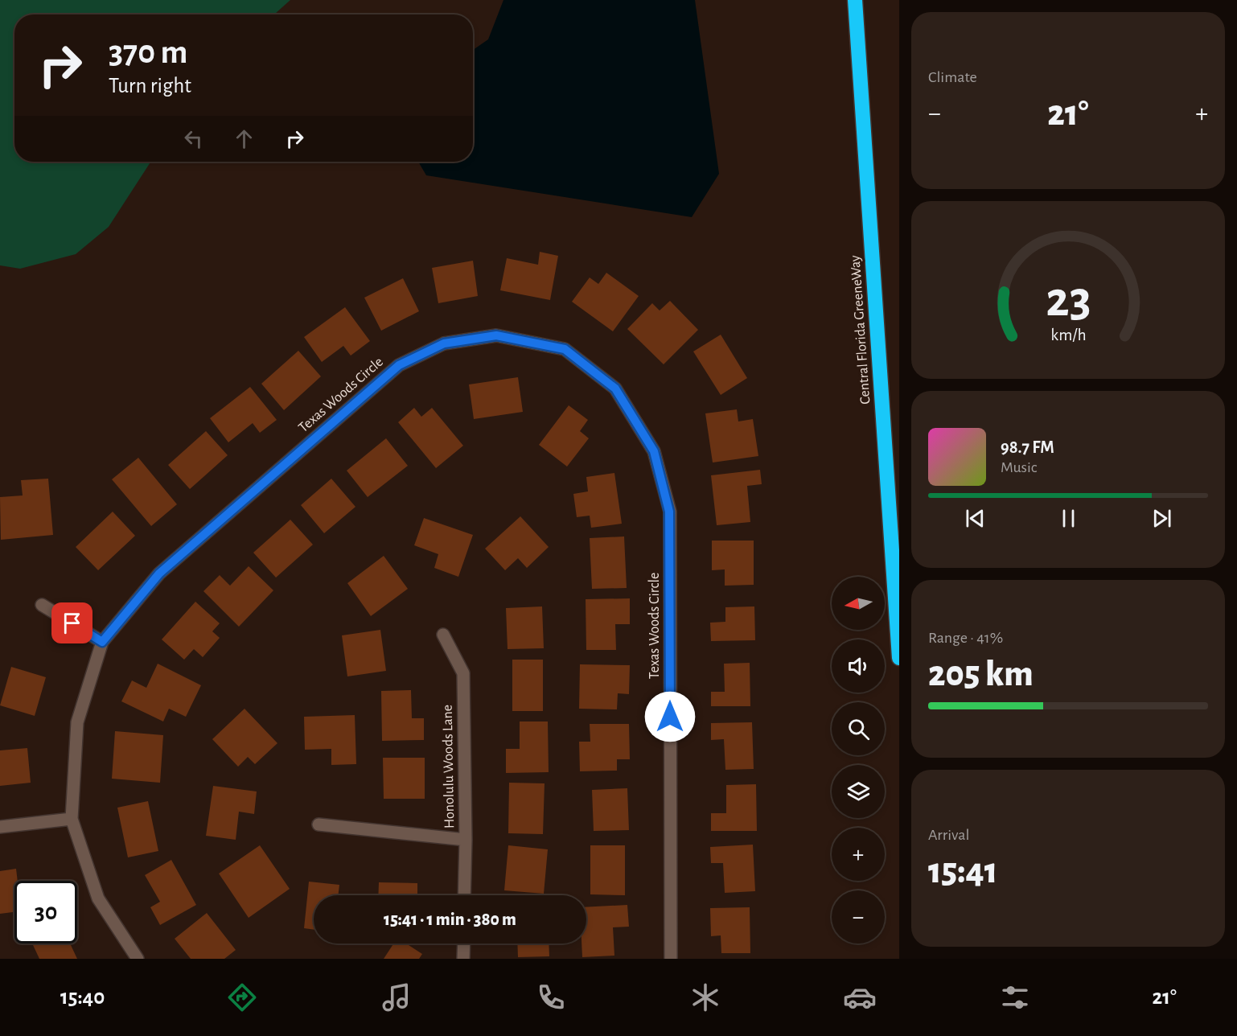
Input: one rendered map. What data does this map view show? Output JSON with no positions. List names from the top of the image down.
{
  "streets": {
    "highway": ["Central Florida GreeneWay"],
    "street": ["Texas Woods Circle", "Honolulu Woods Lane"]
  },
  "north": "left",
  "page": {
    "tile": [
      "Climate",
      ["Range · 41%", "205 km"],
      ["Arrival", "15:41"]
    ],
    "turn": ["370 m", "Turn right"],
    "heat": ["−", "21°", "+"],
    "song": ["98.7 FM", "Music"],
    "map_buttons": ["+", "−"],
    "limit": "30",
    "trip": "15:41 · 1 min · 380 m",
    "tabs": ["15:40", "21°"],
    "gauge": ["23", "km/h"]
  }
}
